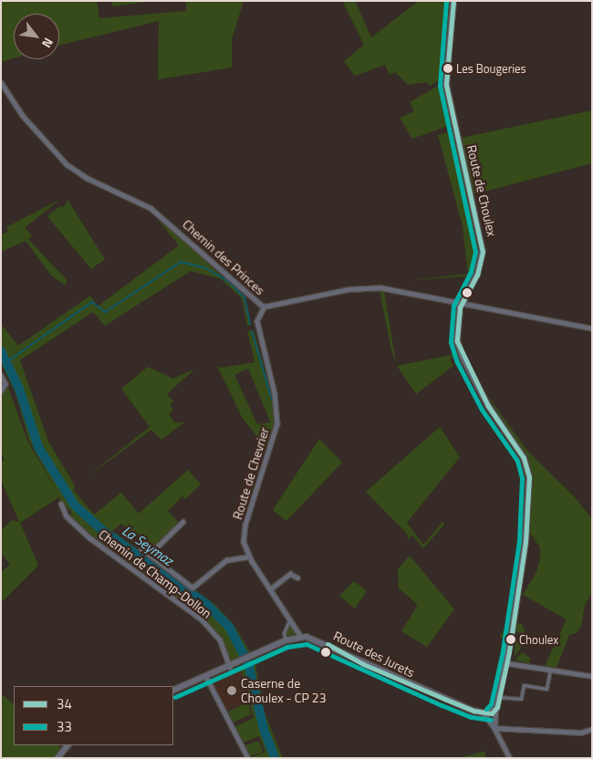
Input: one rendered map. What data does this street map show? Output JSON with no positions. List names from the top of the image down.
{
  "streets": {
    "street": [
      "Route de Choulex",
      "Chemin des Princes",
      "Route de Chevrier",
      "Chemin de Champ-Dollon",
      "Route des Jurets"
    ]
  },
  "crossings": [
    ["Route de Choulex", "Chemin des Princes"],
    ["Route de Choulex", "Route des Jurets"],
    ["Chemin des Princes", "Route de Chevrier"],
    ["Route de Chevrier", "Route des Jurets"],
    ["Chemin de Champ-Dollon", "Route des Jurets"]
  ],
  "water": ["La Seymaz"],
  "places": ["Les Bougeries", "Choulex", "Caserne de Choulex - CP 23"],
  "lines": ["transit line 34", "transit line 33"],
  "legend": ["34", "33"],
  "north": "bottom right"
}
